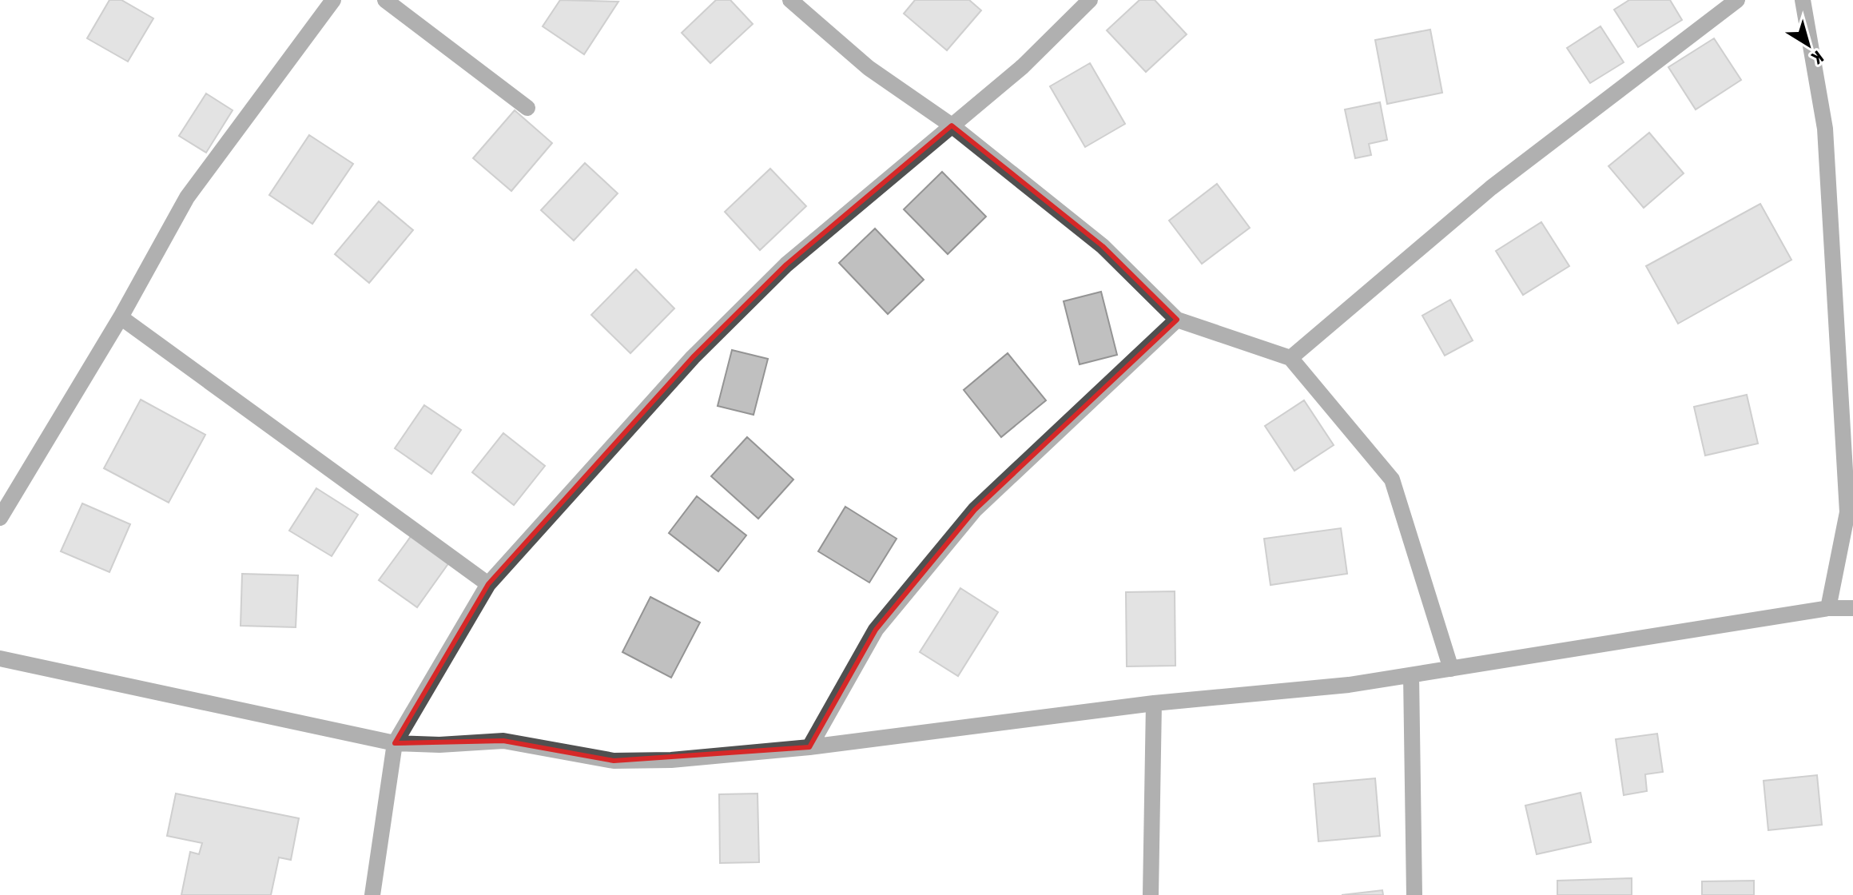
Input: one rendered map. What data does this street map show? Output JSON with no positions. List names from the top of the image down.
{
  "north": "bottom right"
}
